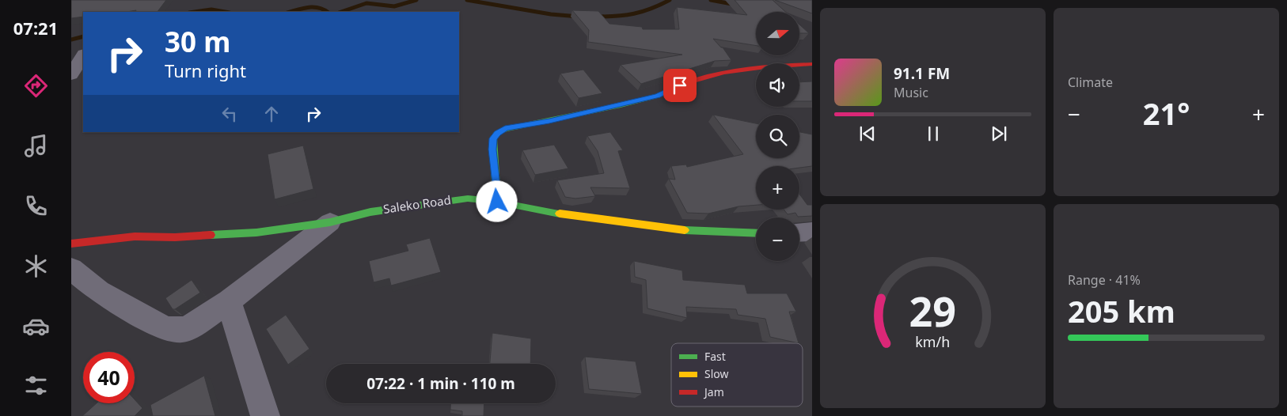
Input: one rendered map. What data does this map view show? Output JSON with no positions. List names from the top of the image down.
{
  "streets": {
    "street": ["Saleko Road"]
  },
  "legend": ["Fast", "Slow", "Jam"],
  "north": "right",
  "page": {
    "tabs": "07:21",
    "tile": [
      "Climate",
      ["Range · 41%", "205 km"]
    ],
    "map_buttons": ["+", "−"],
    "turn": ["30 m", "Turn right"],
    "song": ["91.1 FM", "Music"],
    "heat": ["−", "21°", "+"],
    "limit": "40",
    "trip": "07:22 · 1 min · 110 m",
    "gauge": ["29", "km/h"]
  }
}
